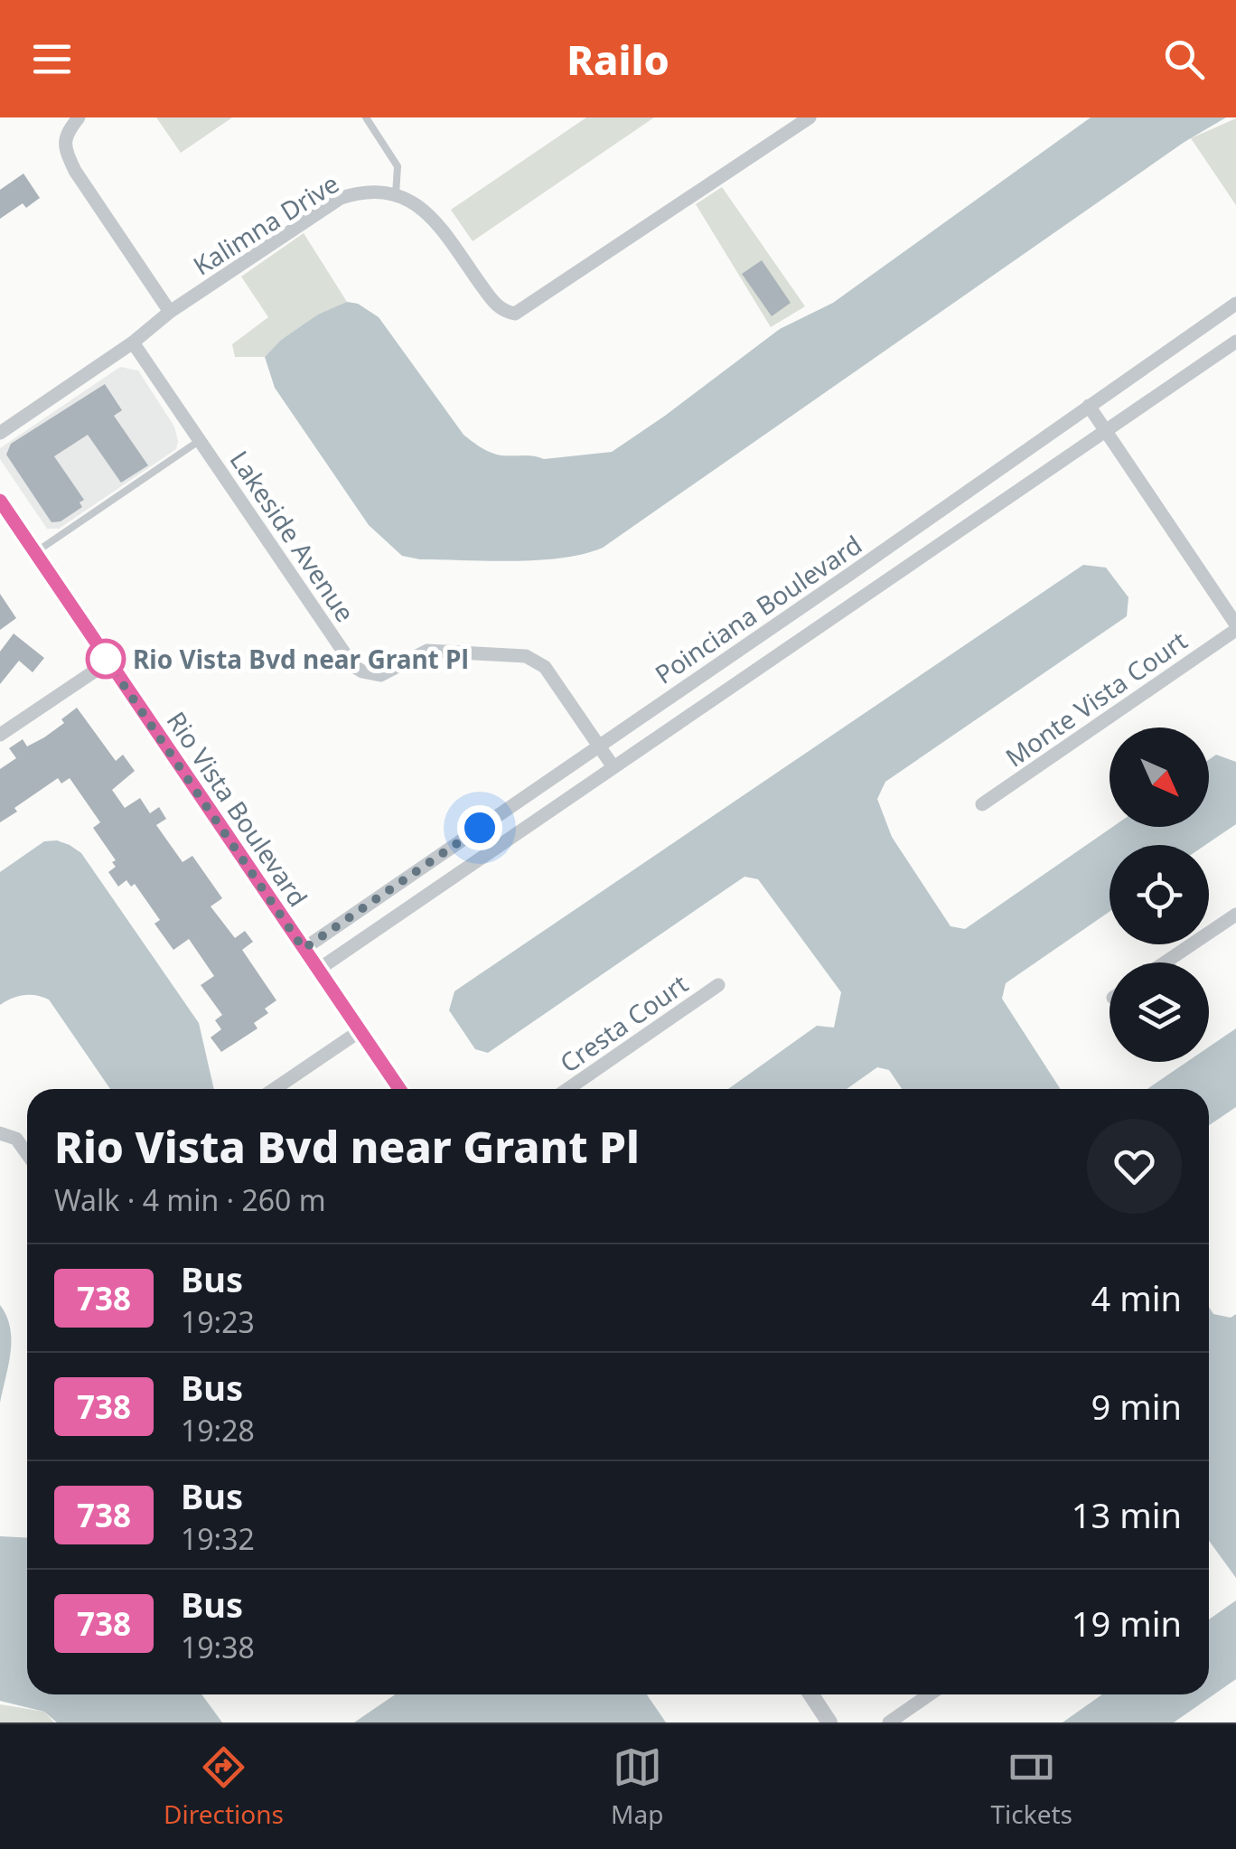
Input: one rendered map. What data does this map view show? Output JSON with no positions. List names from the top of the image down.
{
  "streets": {
    "street": [
      "Kalimna Drive",
      "Lakeside Avenue",
      "Poinciana Boulevard",
      "Monte Vista Court",
      "Rio Vista Boulevard",
      "Cresta Court"
    ]
  },
  "crossings": [
    ["Kalimna Drive", "Lakeside Avenue"],
    ["Lakeside Avenue", "Poinciana Boulevard"],
    ["Poinciana Boulevard", "Rio Vista Boulevard"]
  ],
  "places": ["Rio Vista Bvd near Grant Pl"],
  "lines": ["bus line 738"],
  "north": "bottom right",
  "page": {
    "header": "Railo",
    "heading": ["Rio Vista Bvd near Grant Pl", "Walk · 4 min · 260 m"],
    "list": [
      {
        "mark": "738",
        "name": "Bus",
        "note": "19:23",
        "value": "4 min"
      },
      {
        "mark": "738",
        "name": "Bus",
        "note": "19:28",
        "value": "9 min"
      },
      {
        "mark": "738",
        "name": "Bus",
        "note": "19:32",
        "value": "13 min"
      },
      {
        "mark": "738",
        "name": "Bus",
        "note": "19:38",
        "value": "19 min"
      }
    ],
    "tabs": ["Directions", "Map", "Tickets"]
  }
}
